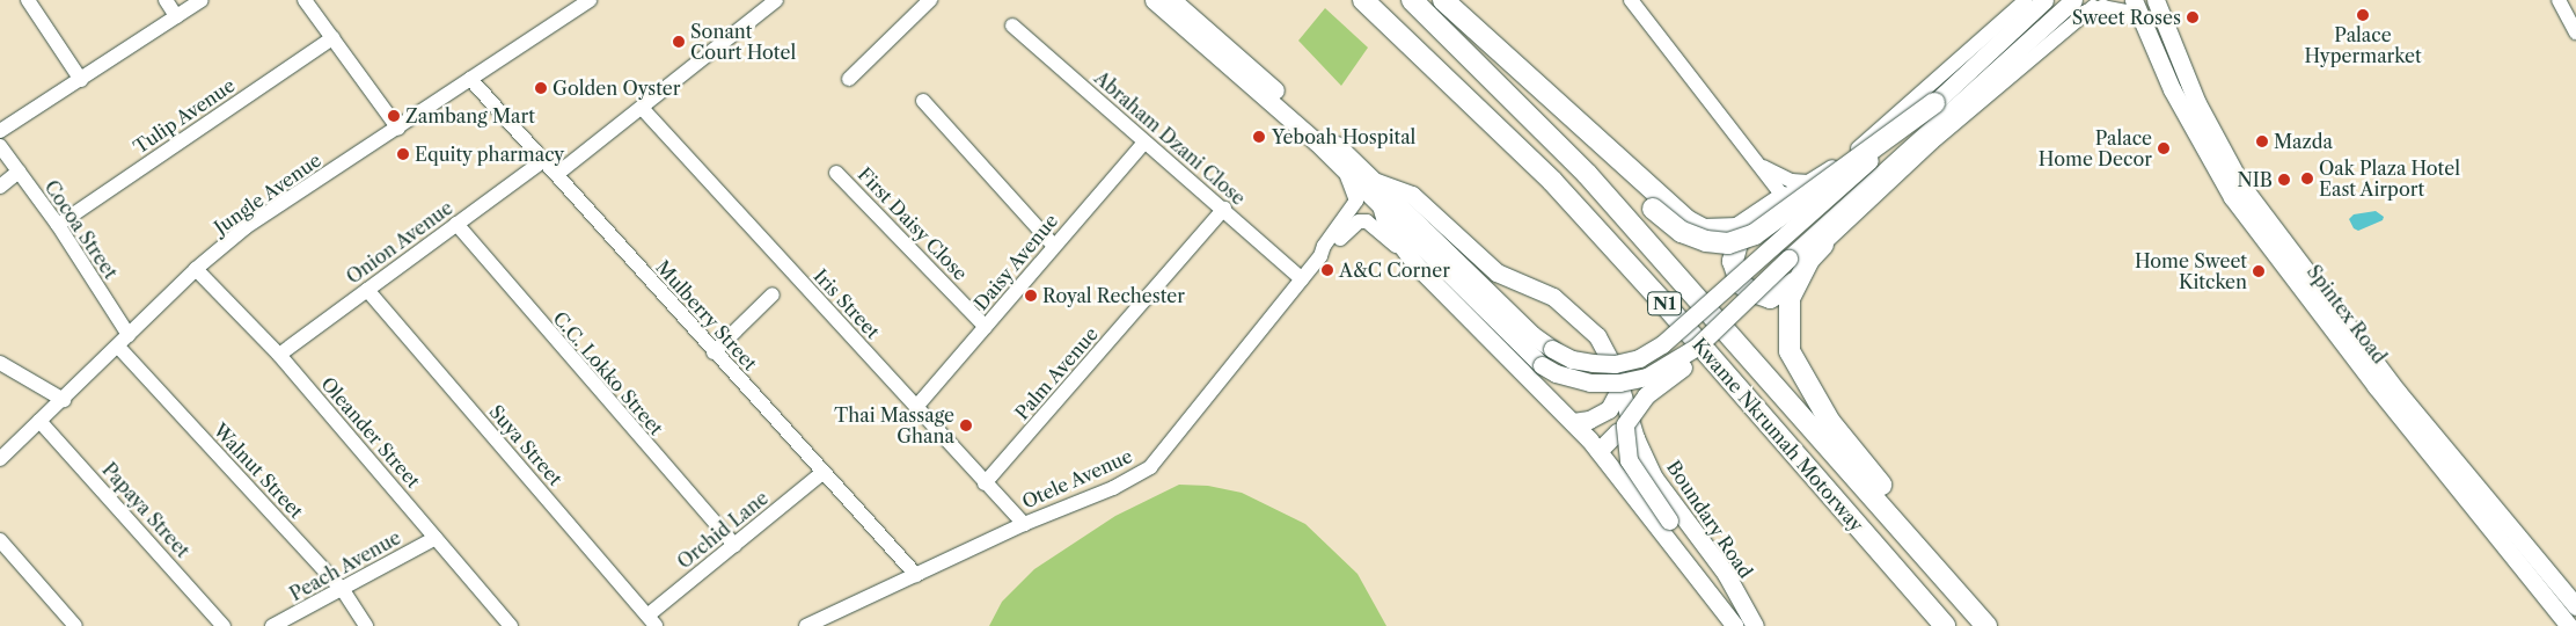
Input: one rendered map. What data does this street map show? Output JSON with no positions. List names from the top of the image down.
{
  "streets": {
    "highway": ["N1", "Kwame Nkrumah Motorway"],
    "main road": ["Spintex Road", "Boundary Road"],
    "street": [
      "Tulip Avenue",
      "Abraham Dzani Close",
      "Jungle Avenue",
      "First Daisy Close",
      "Cocoa Street",
      "Onion Avenue",
      "Daisy Avenue",
      "Iris Street",
      "Mulberry Street",
      "C.C. Lokko Street",
      "Palm Avenue",
      "Oleander Street",
      "Suya Street",
      "Walnut Street",
      "Otele Avenue",
      "Papaya Street",
      "Orchid Lane",
      "Peach Avenue"
    ]
  },
  "crossings": [
    ["Tulip Avenue", "Cocoa Street"],
    ["Abraham Dzani Close", "Daisy Avenue"],
    ["Abraham Dzani Close", "Palm Avenue"],
    ["Abraham Dzani Close", "Otele Avenue"],
    ["Jungle Avenue", "Cocoa Street"],
    ["Jungle Avenue", "Mulberry Street"],
    ["Jungle Avenue", "Oleander Street"],
    ["Jungle Avenue", "Walnut Street"],
    ["Jungle Avenue", "Papaya Street"],
    ["First Daisy Close", "Daisy Avenue"],
    ["Cocoa Street", "Walnut Street"],
    ["Onion Avenue", "Mulberry Street"],
    ["Onion Avenue", "C.C. Lokko Street"],
    ["Onion Avenue", "Oleander Street"],
    ["Onion Avenue", "Suya Street"],
    ["Daisy Avenue", "Iris Street"],
    ["Iris Street", "Palm Avenue"],
    ["Iris Street", "Otele Avenue"],
    ["Mulberry Street", "Otele Avenue"],
    ["Mulberry Street", "Orchid Lane"],
    ["C.C. Lokko Street", "Orchid Lane"],
    ["Oleander Street", "Peach Avenue"],
    ["Suya Street", "Orchid Lane"],
    ["Walnut Street", "Peach Avenue"],
    ["Otele Avenue", "Boundary Road"]
  ],
  "places": [
    "Palace Hypermarket",
    "Sweet Roses",
    "Sonant Court Hotel",
    "Golden Oyster",
    "Zambang Mart",
    "Yeboah Hospital",
    "Mazda",
    "Palace Home Decor",
    "Equity pharmacy",
    "Oak Plaza Hotel East Airport",
    "NIB",
    "A&C Corner",
    "Home Sweet Kitcken",
    "Royal Rechester",
    "Thai Massage Ghana"
  ]
}
